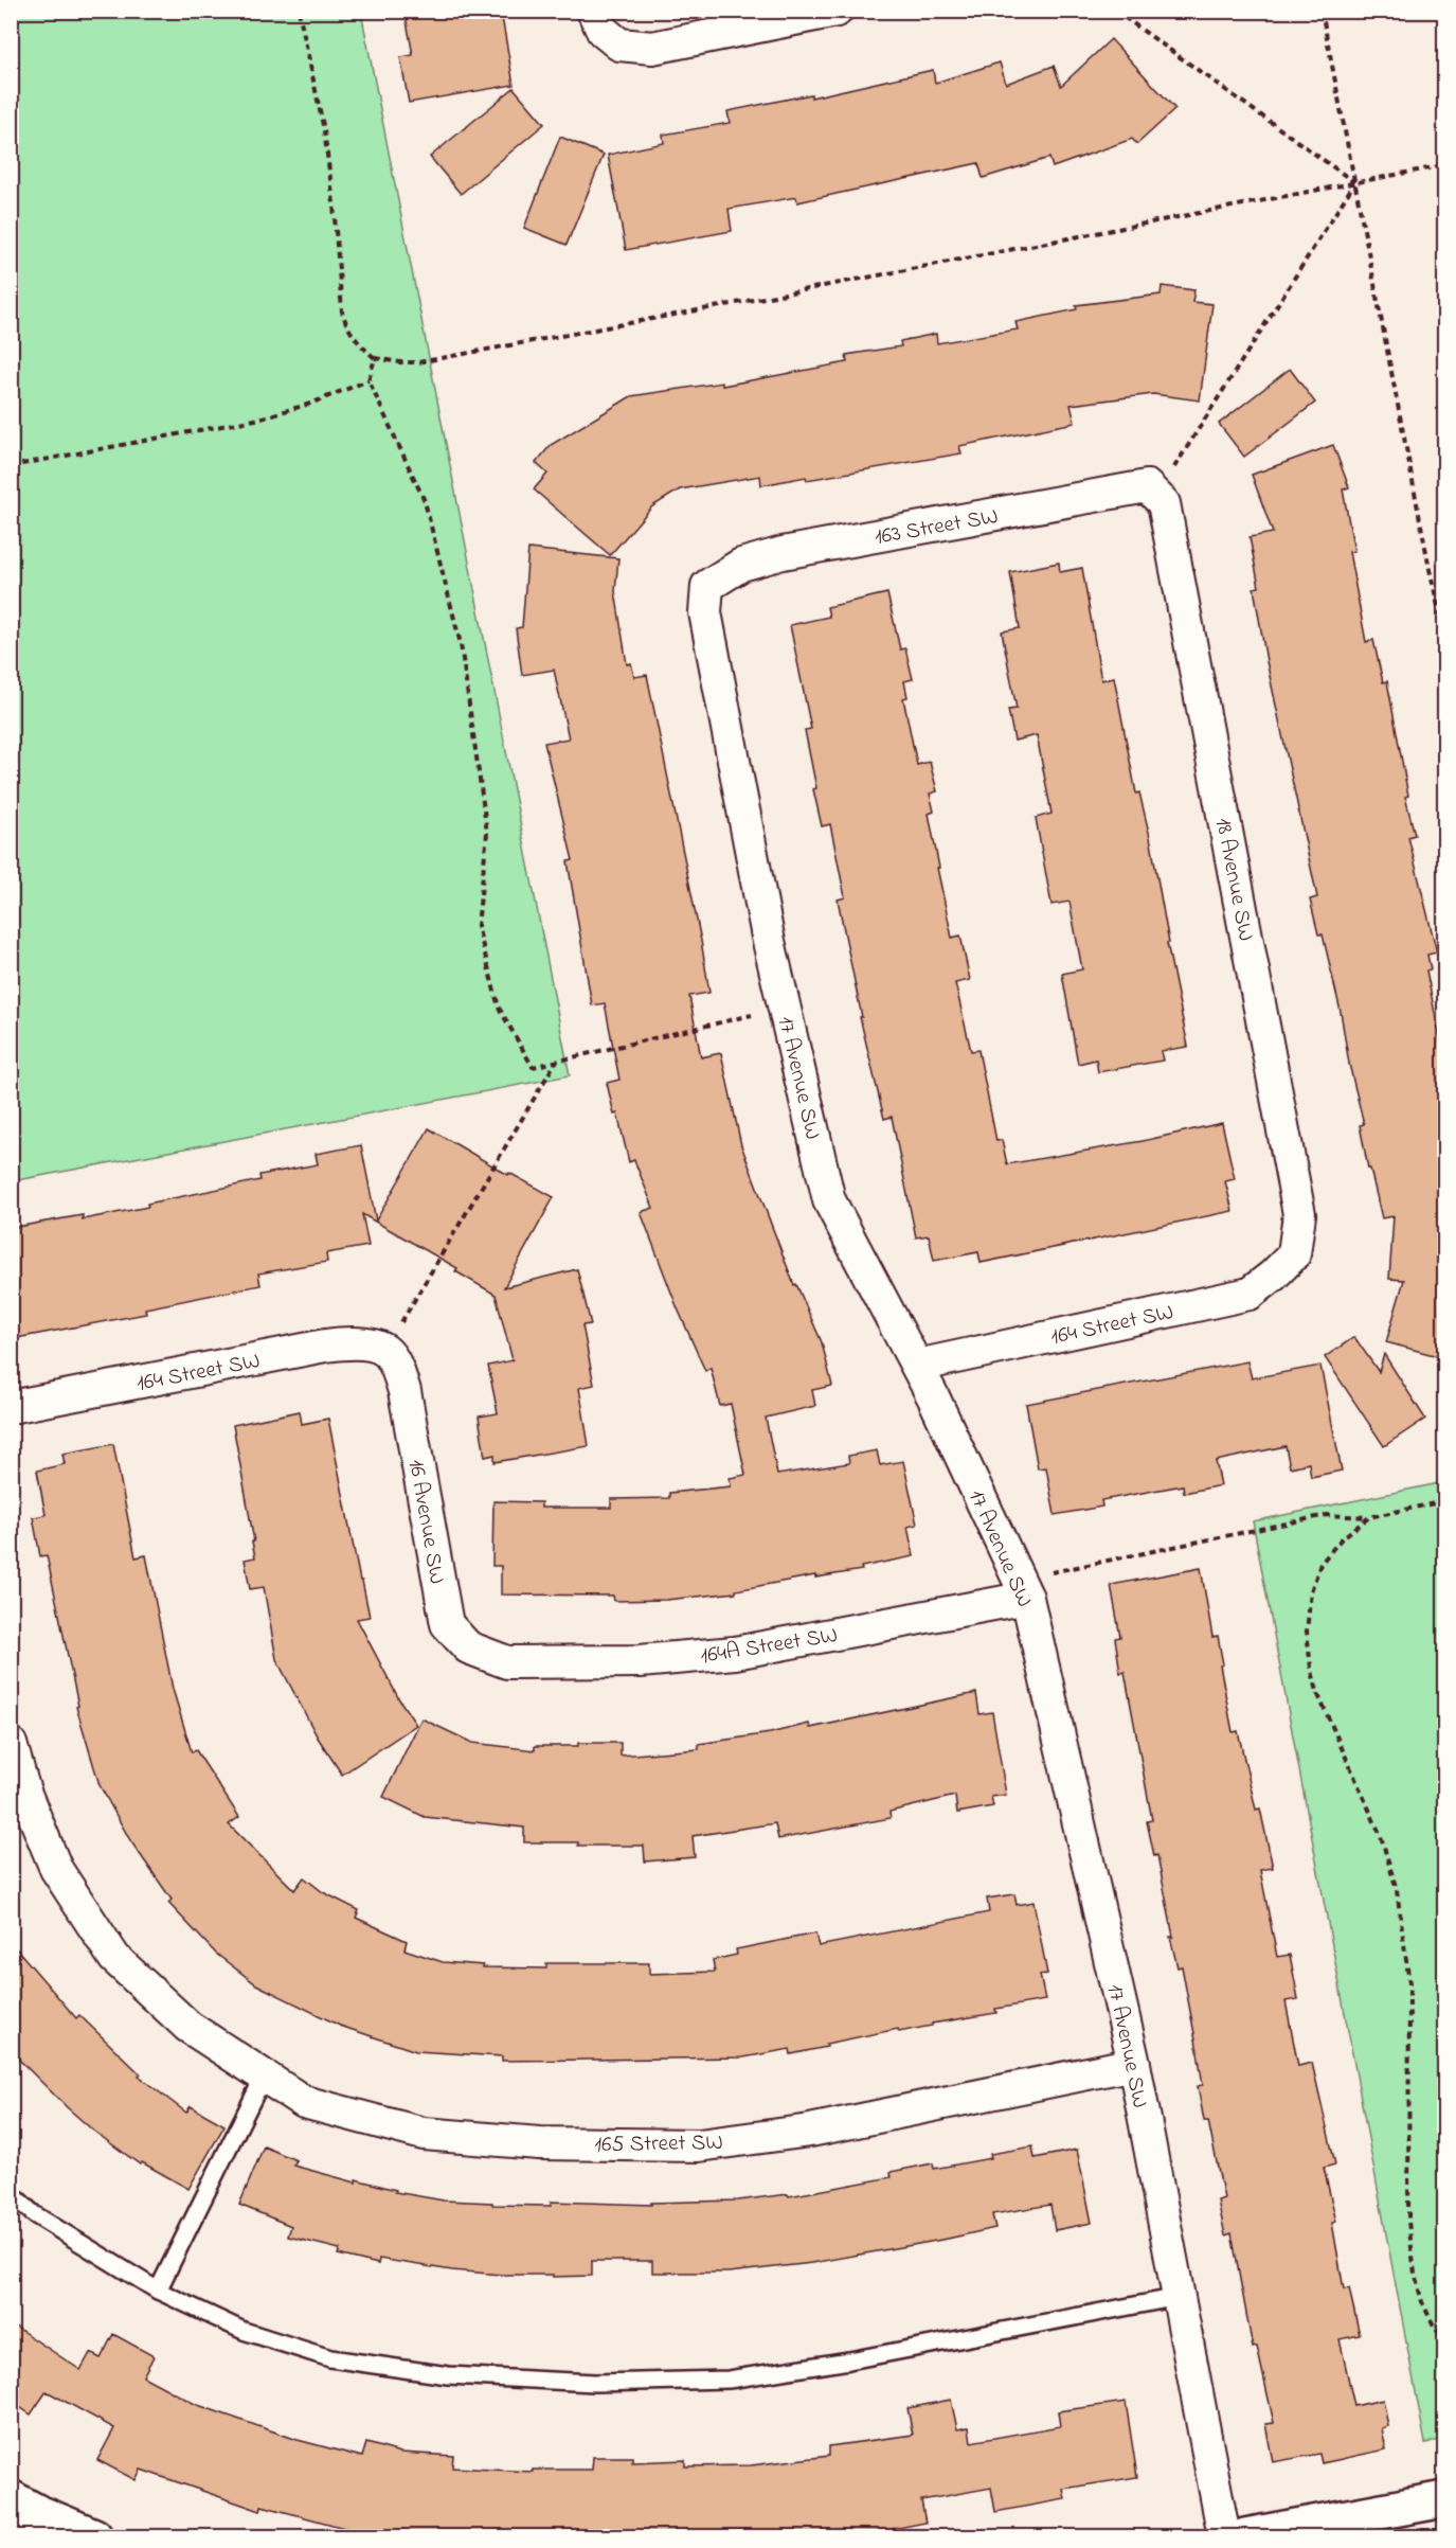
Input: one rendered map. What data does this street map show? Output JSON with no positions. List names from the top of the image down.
{
  "streets": {
    "street": [
      "163 Street SW",
      "18 Avenue SW",
      "17 Avenue SW",
      "164 Street SW",
      "16 Avenue SW",
      "164A Street SW",
      "165 Street SW"
    ]
  },
  "crossings": [
    ["163 Street SW", "18 Avenue SW"],
    ["163 Street SW", "17 Avenue SW"],
    ["18 Avenue SW", "164 Street SW"],
    ["17 Avenue SW", "164 Street SW"],
    ["17 Avenue SW", "164A Street SW"],
    ["17 Avenue SW", "165 Street SW"],
    ["164 Street SW", "16 Avenue SW"],
    ["16 Avenue SW", "164A Street SW"]
  ]
}
